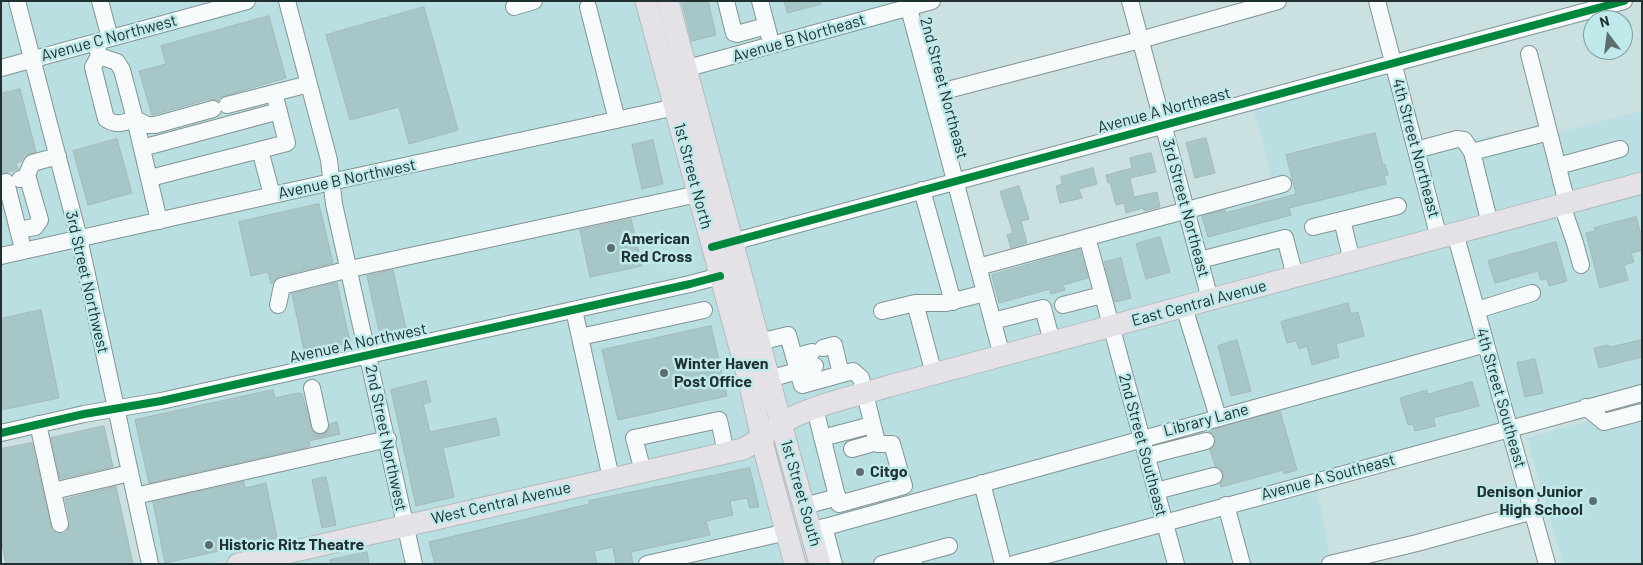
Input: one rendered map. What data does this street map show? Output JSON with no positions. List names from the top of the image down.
{
  "streets": {
    "main road": [
      "1st Street North",
      "East Central Avenue",
      "1st Street South",
      "West Central Avenue"
    ],
    "street": [
      "Avenue C Northwest",
      "Avenue B Northeast",
      "2nd Street Northeast",
      "Avenue A Northeast",
      "4th Street Northeast",
      "Avenue B Northwest",
      "3rd Street Northeast",
      "3rd Street Northwest",
      "Avenue A Northwest",
      "4th Street Southeast",
      "Library Lane",
      "2nd Street Northwest",
      "2nd Street Southeast",
      "Avenue A Southeast"
    ]
  },
  "crossings": [
    ["Avenue C Northwest", "3rd Street Northwest"],
    ["Avenue B Northeast", "2nd Street Northeast"],
    ["Avenue B Northeast", "1st Street North"],
    ["2nd Street Northeast", "Avenue A Northeast"],
    ["2nd Street Northeast", "East Central Avenue"],
    ["Avenue A Northeast", "4th Street Northeast"],
    ["Avenue A Northeast", "1st Street North"],
    ["Avenue A Northeast", "3rd Street Northeast"],
    ["4th Street Northeast", "East Central Avenue"],
    ["4th Street Northeast", "4th Street Southeast"],
    ["1st Street North", "Avenue B Northwest"],
    ["1st Street North", "East Central Avenue"],
    ["1st Street North", "Avenue A Northwest"],
    ["1st Street North", "1st Street South"],
    ["1st Street North", "West Central Avenue"],
    ["Avenue B Northwest", "3rd Street Northwest"],
    ["Avenue B Northwest", "2nd Street Northwest"],
    ["3rd Street Northeast", "East Central Avenue"],
    ["3rd Street Northwest", "Avenue A Northwest"],
    ["East Central Avenue", "4th Street Southeast"],
    ["East Central Avenue", "2nd Street Southeast"],
    ["East Central Avenue", "1st Street South"],
    ["East Central Avenue", "West Central Avenue"],
    ["Avenue A Northwest", "2nd Street Northwest"],
    ["4th Street Southeast", "Library Lane"],
    ["4th Street Southeast", "Avenue A Southeast"],
    ["Library Lane", "2nd Street Southeast"],
    ["Library Lane", "1st Street South"],
    ["2nd Street Northwest", "West Central Avenue"],
    ["2nd Street Southeast", "Avenue A Southeast"],
    ["1st Street South", "West Central Avenue"]
  ],
  "places": [
    "American Red Cross",
    "Winter Haven Post Office",
    "Citgo",
    "Denison Junior High School",
    "Historic Ritz Theatre"
  ],
  "north": "top"
}
